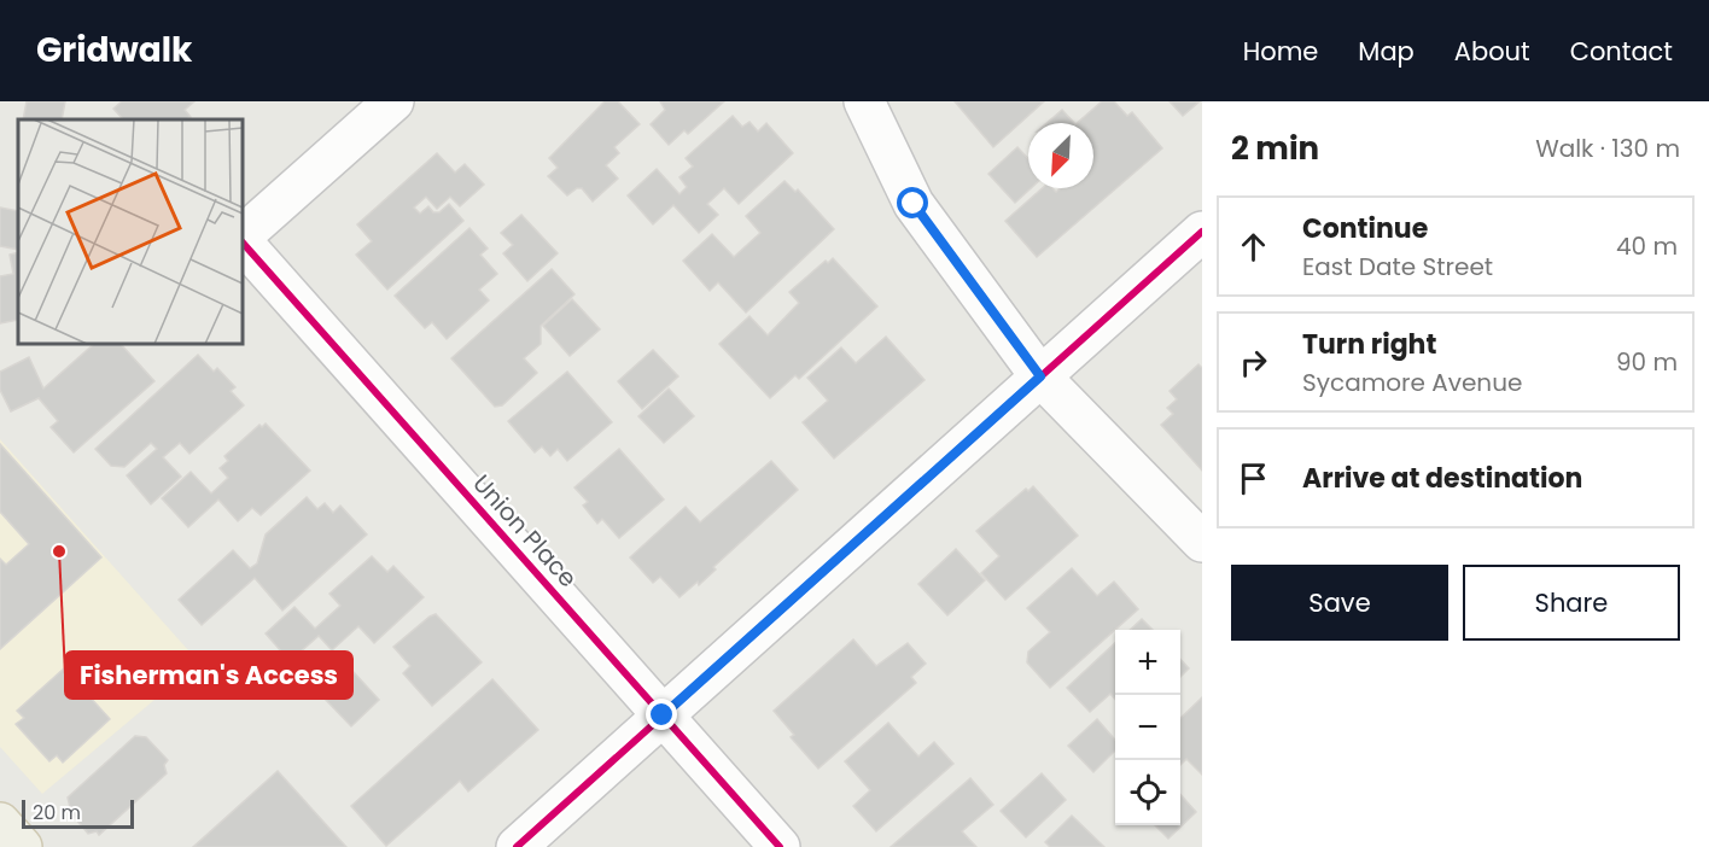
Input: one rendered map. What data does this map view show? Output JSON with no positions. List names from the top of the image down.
{
  "streets": {
    "street": ["Union Place"]
  },
  "places": ["Fisherman's Access"],
  "scale_bar": "20 m",
  "north": "bottom left",
  "page": {
    "header": "Gridwalk",
    "nav": [
      "Home",
      "Map",
      "About",
      "Contact"
    ],
    "heading": ["2 min", "Walk · 130 m"],
    "list": [
      ["Continue", "East Date Street", "40 m"],
      ["Turn right", "Sycamore Avenue", "90 m"],
      "Arrive at destination"
    ],
    "buttons": ["Save", "Share"],
    "map_buttons": ["+", "−"],
    "scale": "20 m"
  }
}
